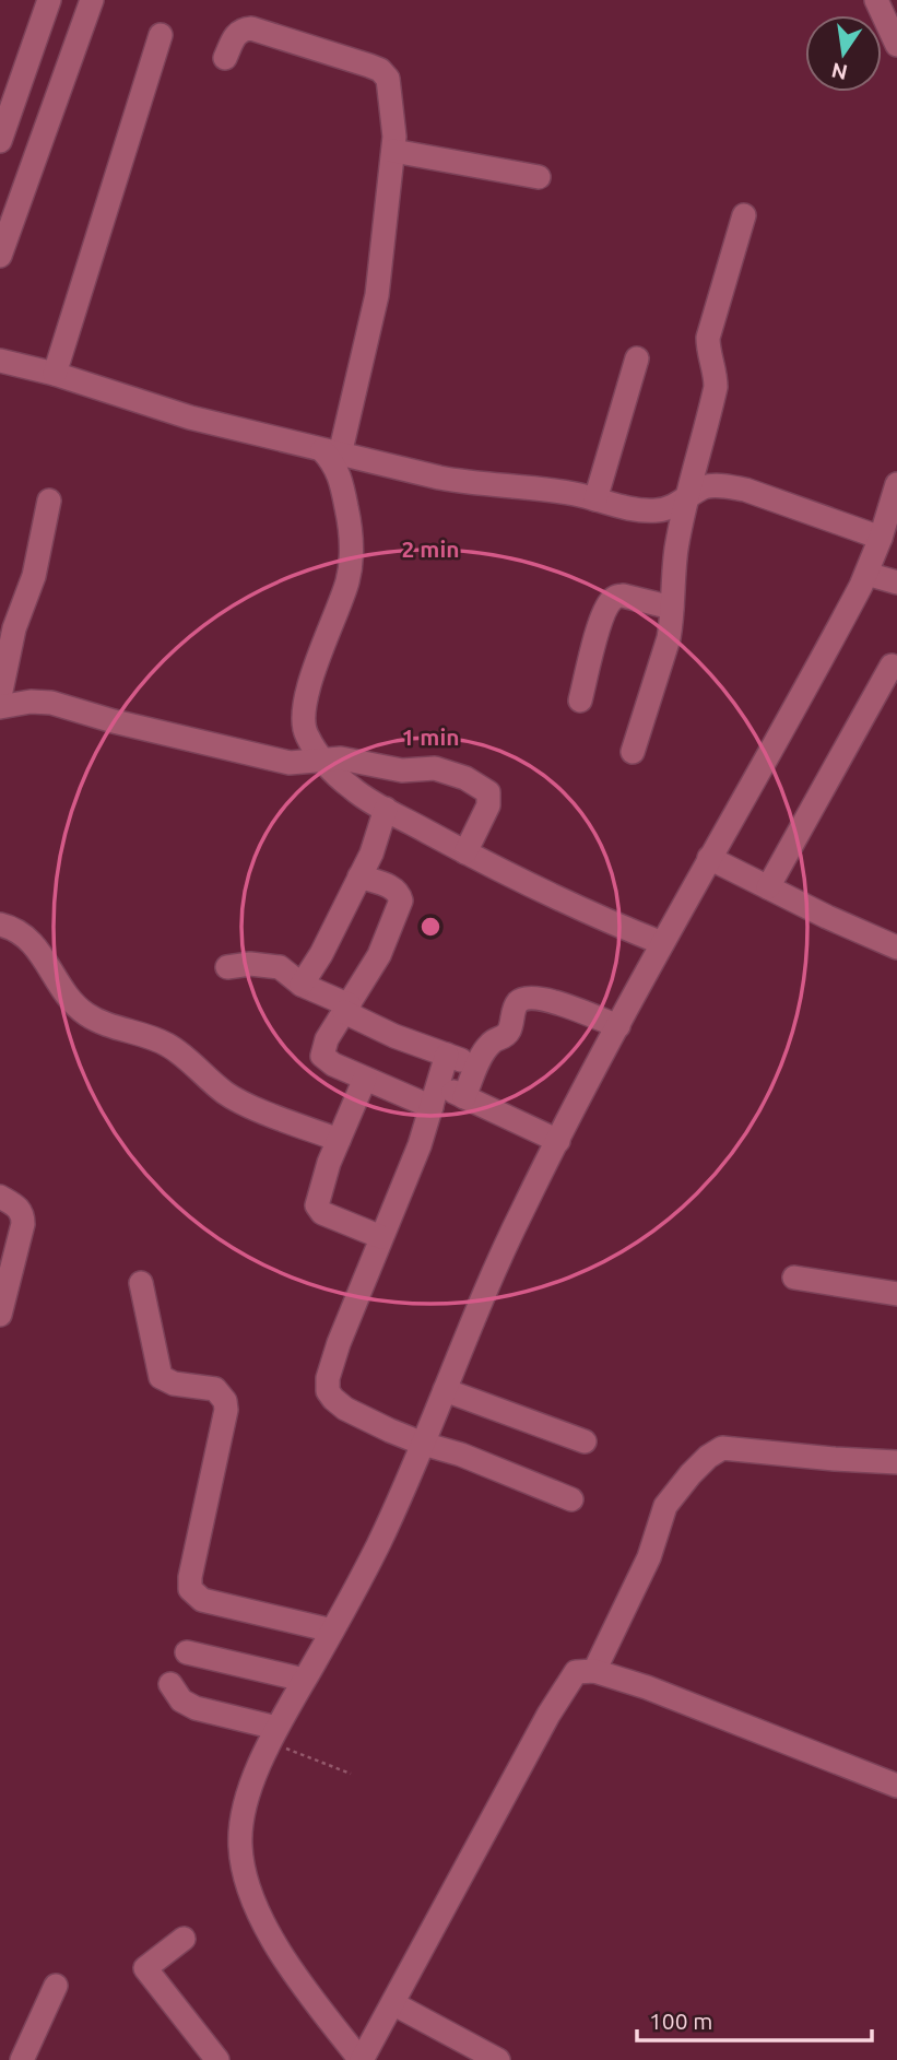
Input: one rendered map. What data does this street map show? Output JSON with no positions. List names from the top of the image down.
{
  "scale_bar": "100 m",
  "north": "bottom",
  "rings": ["2 min", "1 min"]
}
